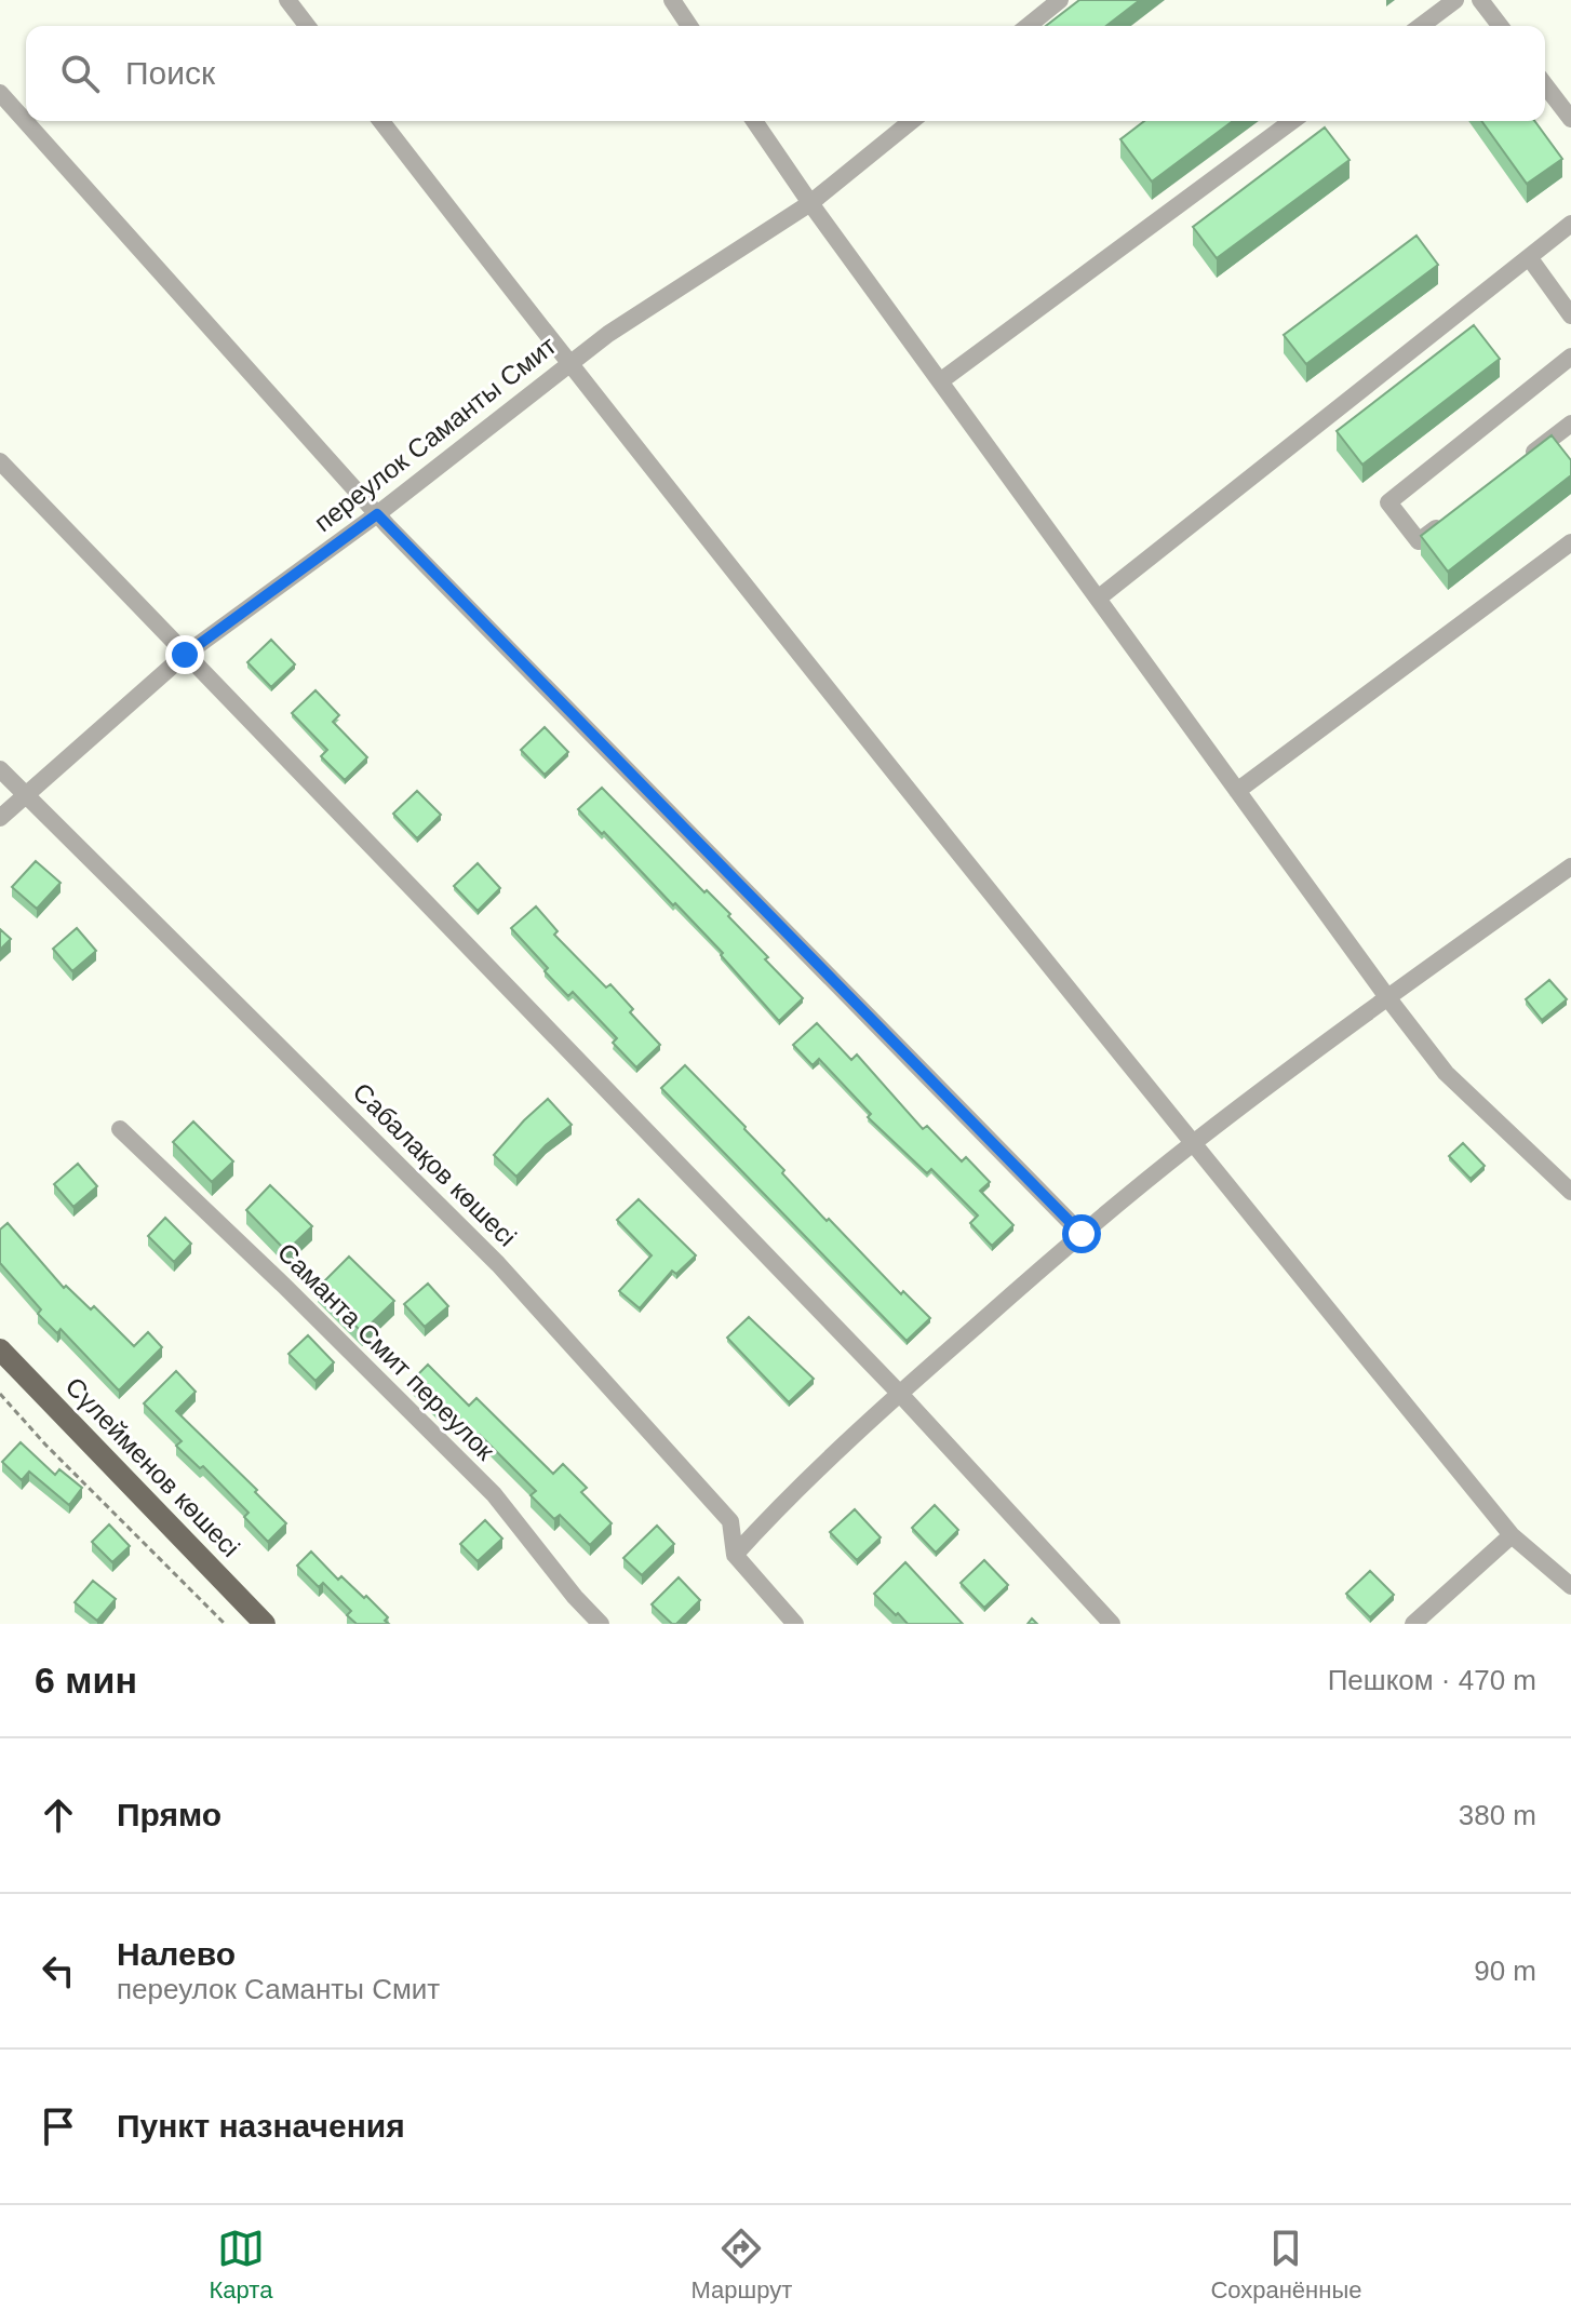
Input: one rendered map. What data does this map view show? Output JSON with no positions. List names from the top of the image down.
{
  "streets": {
    "main road": ["Сүлейменов көшесі"],
    "street": ["переулок Саманты Смит", "Сабалақов көшесі", "Саманта Смит переулок"]
  },
  "crossings": [
    ["переулок Саманты Смит", "Сабалақов көшесі"]
  ],
  "page": {
    "search": "Поиск",
    "heading": ["6 мин", "Пешком · 470 m"],
    "list": [
      ["Прямо", "380 m"],
      ["Налево", "переулок Саманты Смит", "90 m"],
      "Пункт назначения"
    ],
    "nav": ["Карта", "Маршрут", "Сохранённые"]
  }
}
